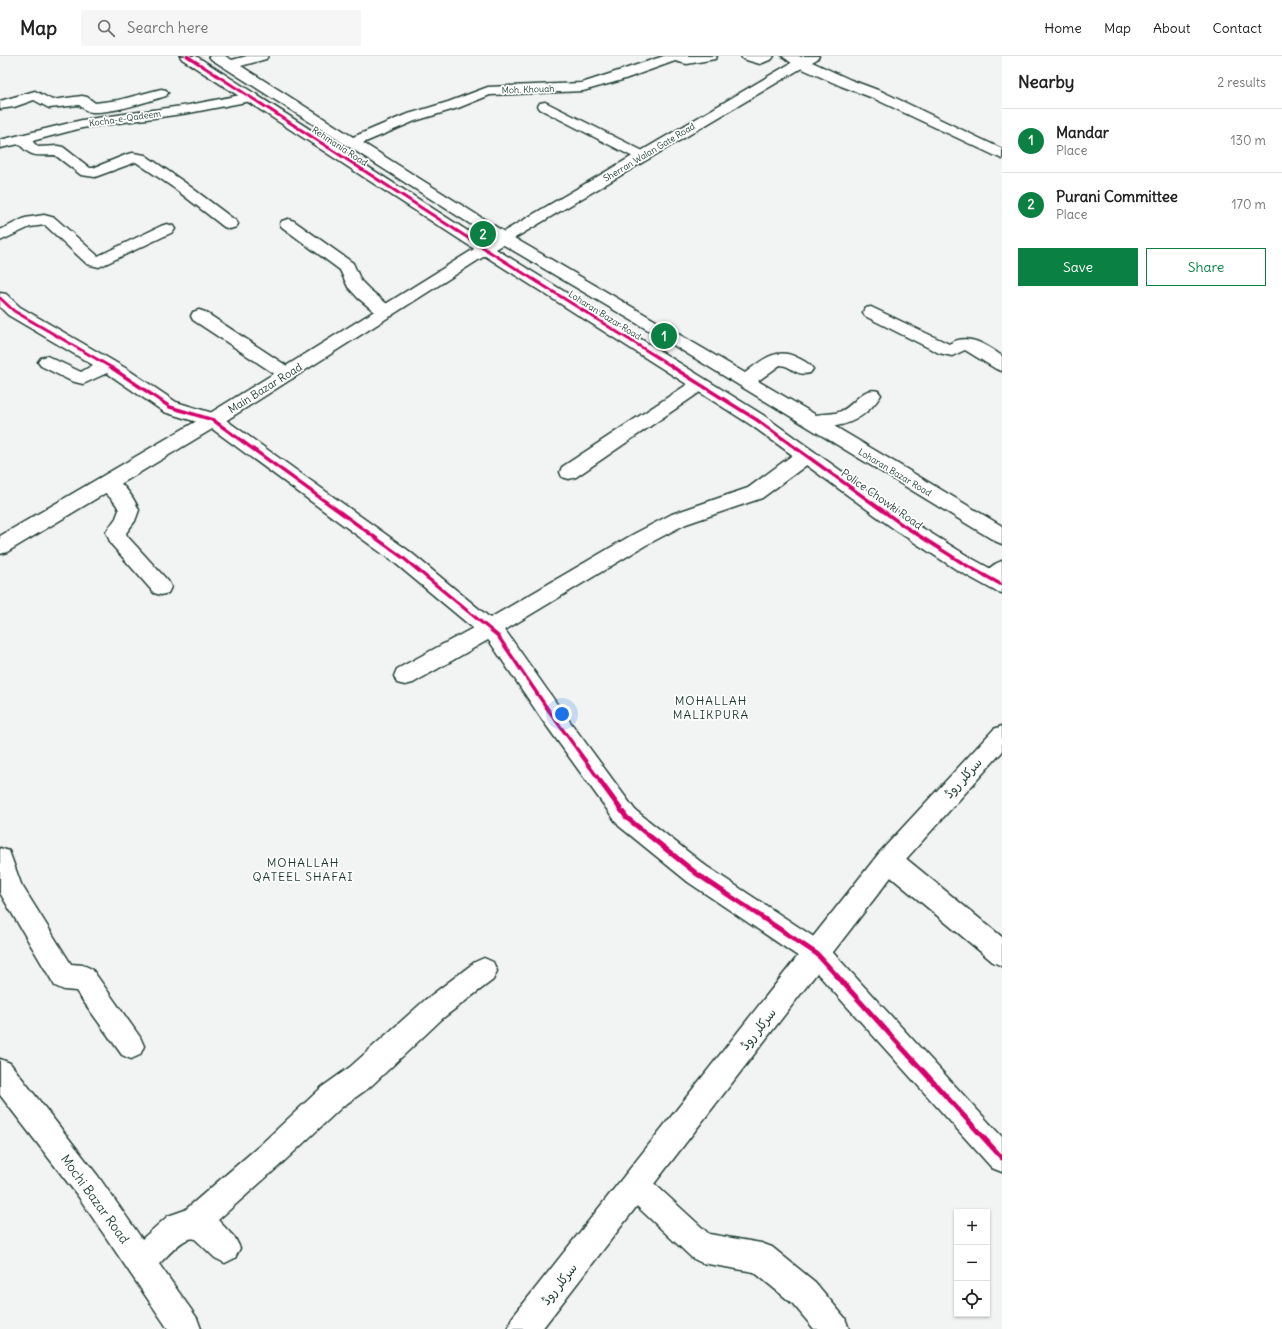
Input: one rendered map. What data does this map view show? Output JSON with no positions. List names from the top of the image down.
{
  "streets": {
    "street": [
      "Moh. Khouah",
      "Kocha-e-Qadeem",
      "Rehmania Road",
      "Sherran Walan Gate Road",
      "Loharan Bazar Road",
      "Main Bazar Road",
      "Police Chowki Road",
      "سرکلر روڈ",
      "Mochi Bazar Road"
    ]
  },
  "crossings": [
    ["Moh. Khouah", "Loharan Bazar Road"],
    ["Kocha-e-Qadeem", "Rehmania Road"],
    ["Rehmania Road", "Sherran Walan Gate Road"],
    ["Rehmania Road", "Loharan Bazar Road"],
    ["Rehmania Road", "Main Bazar Road"],
    ["Sherran Walan Gate Road", "Loharan Bazar Road"],
    ["Sherran Walan Gate Road", "Main Bazar Road"],
    ["Loharan Bazar Road", "Main Bazar Road"],
    ["Loharan Bazar Road", "Police Chowki Road"]
  ],
  "districts": ["MOHALLAH MALIKPURA", "MOHALLAH QATEEL SHAFAI"],
  "page": {
    "header": "Map",
    "search": "Search here",
    "nav": [
      "Home",
      "Map",
      "About",
      "Contact"
    ],
    "heading": ["Nearby", "2 results"],
    "list": [
      {
        "mark": "1",
        "name": "Mandar",
        "note": "Place",
        "value": "130 m"
      },
      {
        "mark": "2",
        "name": "Purani Committee",
        "note": "Place",
        "value": "170 m"
      }
    ],
    "pins": ["2", "1"],
    "buttons": ["Save", "Share"],
    "map_buttons": ["+", "−"]
  }
}
